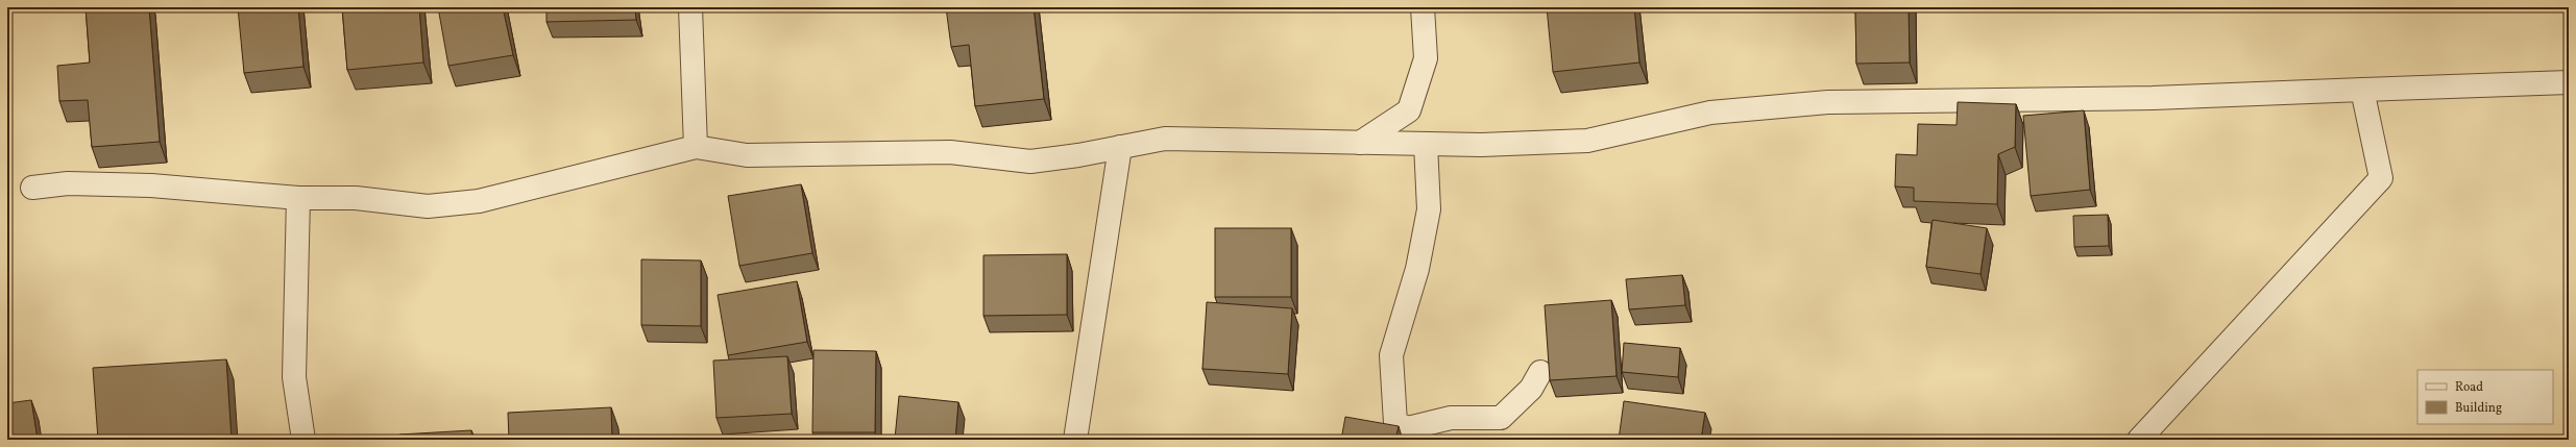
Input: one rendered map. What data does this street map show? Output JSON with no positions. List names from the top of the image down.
{
  "legend": ["Road", "Building"]
}
